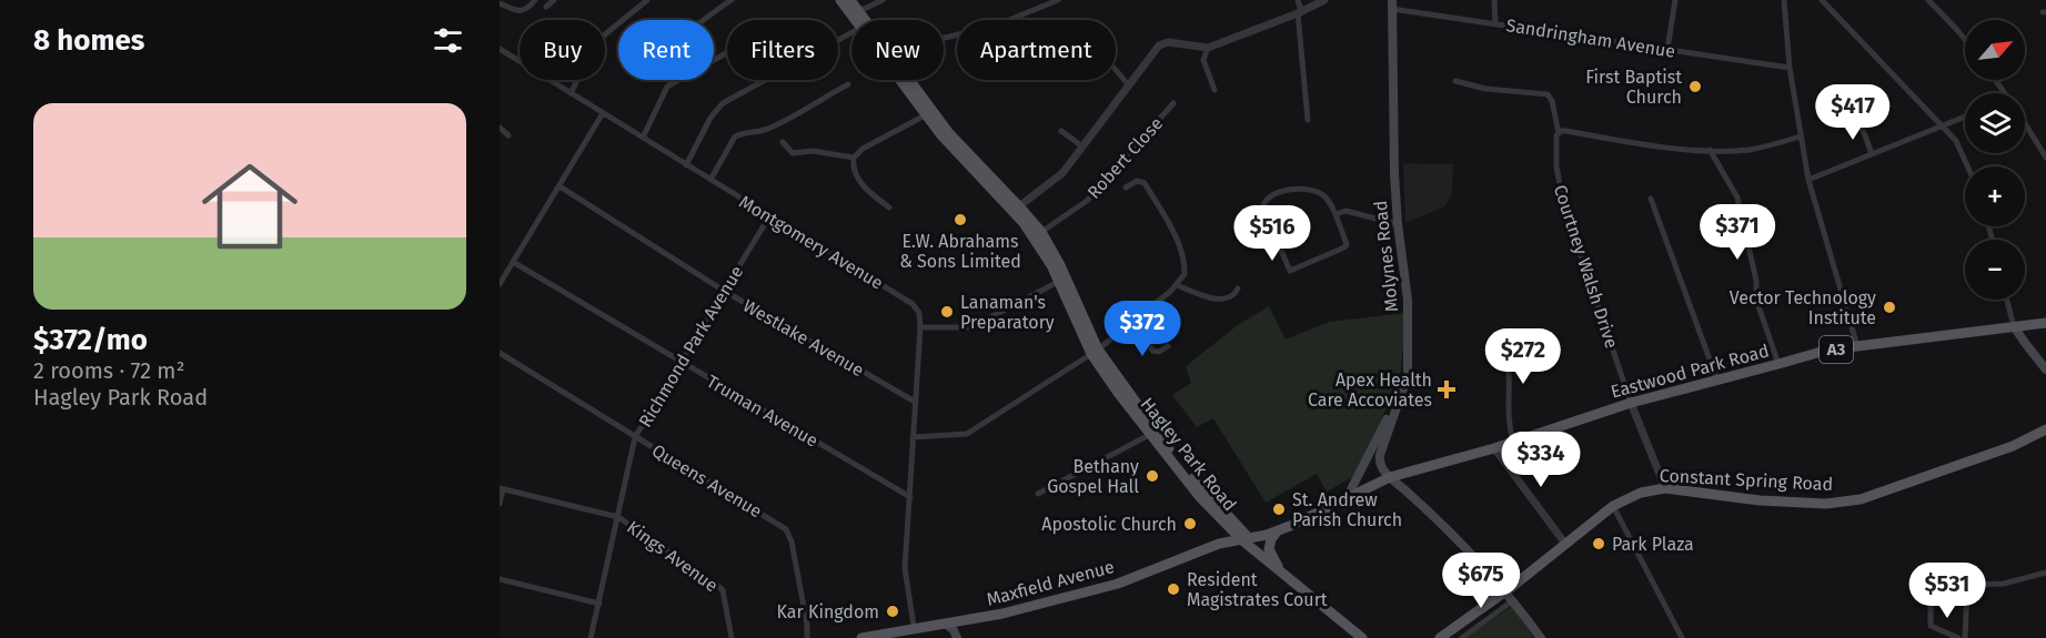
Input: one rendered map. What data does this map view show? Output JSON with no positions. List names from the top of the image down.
{
  "streets": {
    "main road": [
      "Molynes Road",
      "A3",
      "Eastwood Park Road",
      "Hagley Park Road",
      "Constant Spring Road",
      "Maxfield Avenue"
    ],
    "street": [
      "Sandringham Avenue",
      "Robert Close",
      "Montgomery Avenue",
      "Courtney Walsh Drive",
      "Westlake Avenue",
      "Richmond Park Avenue",
      "Truman Avenue",
      "Queens Avenue",
      "Kings Avenue"
    ]
  },
  "crossings": [
    ["Sandringham Avenue", "Molynes Road"],
    ["Robert Close", "Hagley Park Road"],
    ["Montgomery Avenue", "Richmond Park Avenue"],
    ["Molynes Road", "Eastwood Park Road"],
    ["Courtney Walsh Drive", "Eastwood Park Road"],
    ["Westlake Avenue", "Richmond Park Avenue"],
    ["Richmond Park Avenue", "Truman Avenue"],
    ["Richmond Park Avenue", "Queens Avenue"],
    ["Richmond Park Avenue", "Kings Avenue"],
    ["Eastwood Park Road", "Hagley Park Road"],
    ["Eastwood Park Road", "Maxfield Avenue"],
    ["Hagley Park Road", "Maxfield Avenue"]
  ],
  "places": {
    "other": [
      "First Baptist Church",
      "E.W. Abrahams & Sons Limited",
      "Vector Technology Institute",
      "Lanaman's Preparatory",
      "Bethany Gospel Hall",
      "St. Andrew Parish Church",
      "Apostolic Church",
      "Park Plaza",
      "Resident Magistrates Court",
      "Kar Kingdom"
    ],
    "health": ["Apex Health Care Accoviates"]
  },
  "north": "top right",
  "page": {
    "heading": "8 homes",
    "map_buttons": ["+", "−"],
    "chip": [
      "Buy",
      "Rent",
      "Filters",
      "New",
      "Apartment"
    ],
    "list": [
      {
        "name": "$372/mo",
        "note": "2 rooms · 72 m² · Hagley Park Road"
      }
    ],
    "price": [
      "$417",
      "$371",
      "$516",
      "$372",
      "$272",
      "$334",
      "$675",
      "$531"
    ]
  }
}
